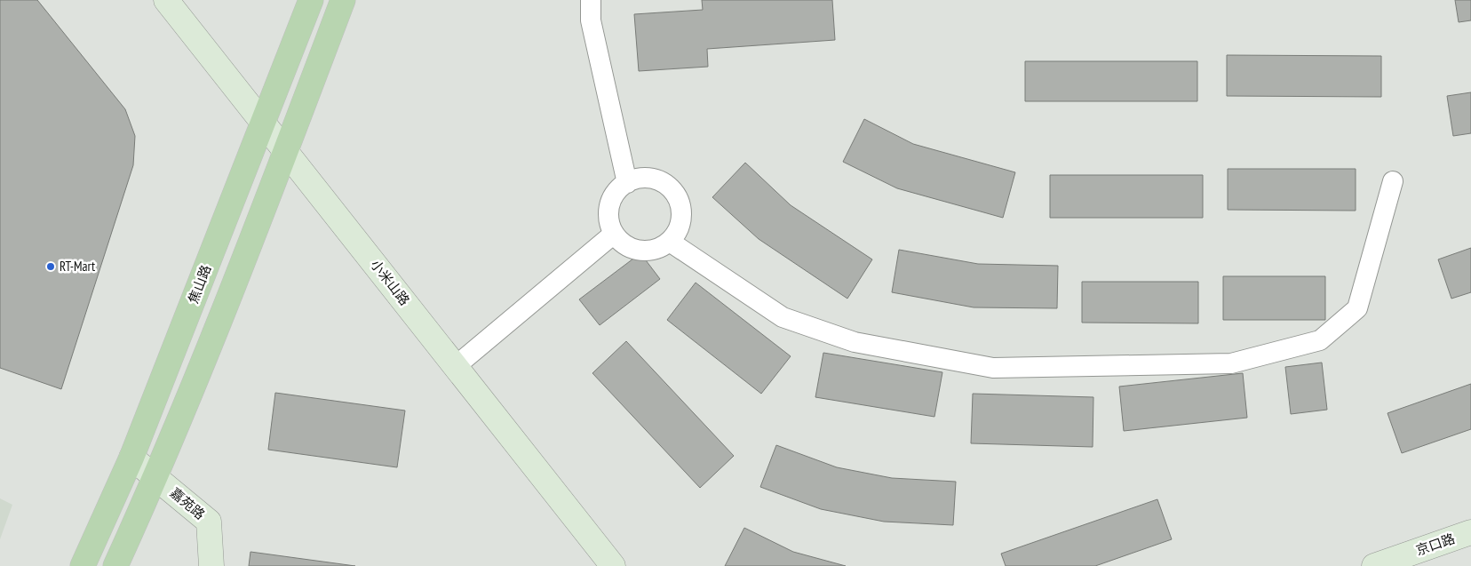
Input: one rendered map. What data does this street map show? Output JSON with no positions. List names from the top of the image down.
{
  "streets": {
    "main road": ["焦山路"],
    "street": ["小米山路", "嘉苑路", "京口路"]
  },
  "crossings": [
    ["小米山路", "焦山路"],
    ["焦山路", "嘉苑路"]
  ],
  "places": ["RT-Mart"]
}
